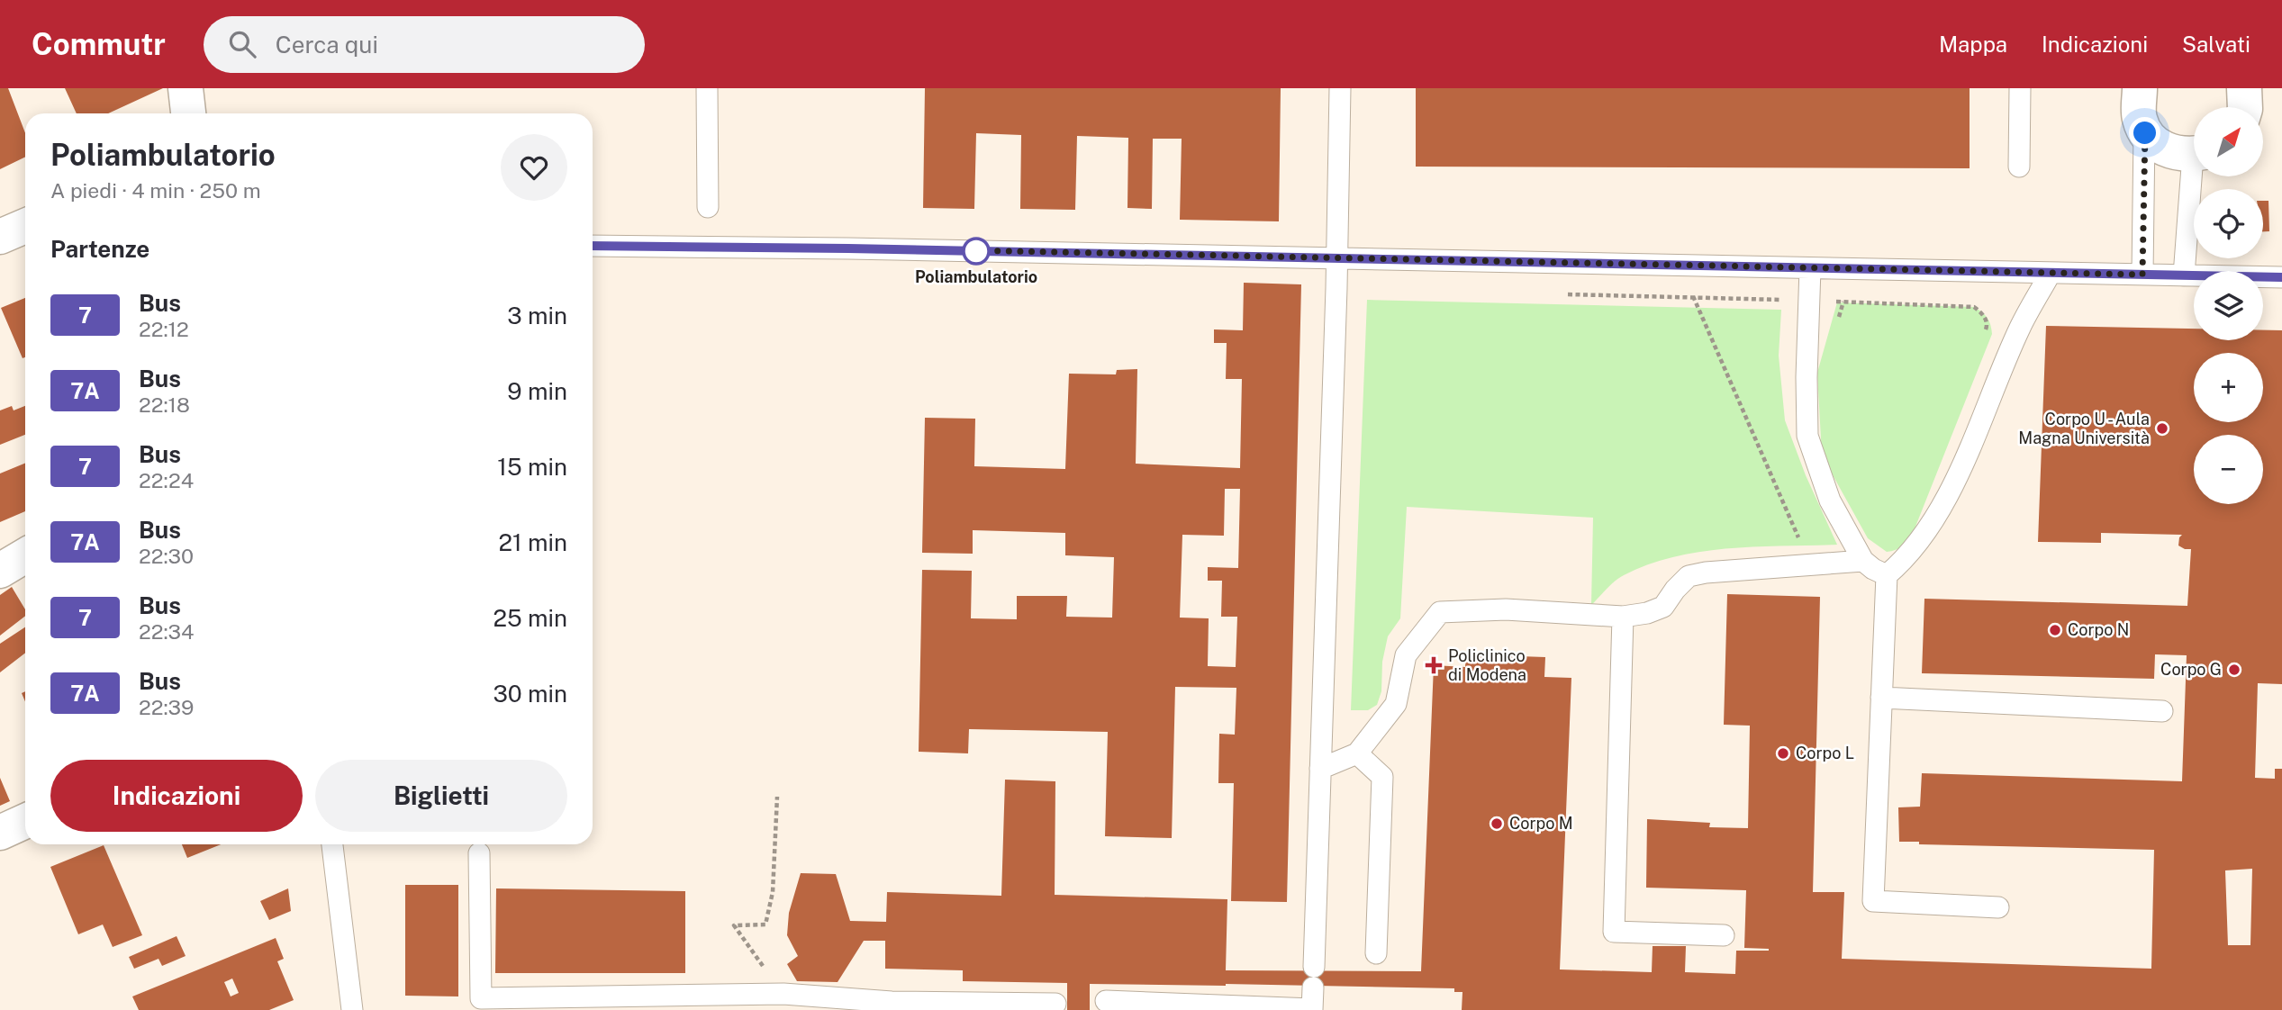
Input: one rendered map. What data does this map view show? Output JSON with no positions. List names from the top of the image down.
{
  "places": {
    "other": [
      "Poliambulatorio",
      "Corpo U - Aula Magna Università",
      "Corpo N",
      "Corpo G",
      "Corpo L",
      "Corpo M"
    ],
    "health": ["Policlinico di Modena"]
  },
  "lines": ["bus line 7"],
  "north": "top right",
  "page": {
    "header": "Commutr",
    "search": "Cerca qui",
    "nav": ["Mappa", "Indicazioni", "Salvati"],
    "map_buttons": ["+", "−"],
    "heading": [
      ["Poliambulatorio", "A piedi · 4 min · 250 m"],
      "Partenze"
    ],
    "list": [
      {
        "mark": "7",
        "name": "Bus",
        "note": "22:12",
        "value": "3 min"
      },
      {
        "mark": "7A",
        "name": "Bus",
        "note": "22:18",
        "value": "9 min"
      },
      {
        "mark": "7",
        "name": "Bus",
        "note": "22:24",
        "value": "15 min"
      },
      {
        "mark": "7A",
        "name": "Bus",
        "note": "22:30",
        "value": "21 min"
      },
      {
        "mark": "7",
        "name": "Bus",
        "note": "22:34",
        "value": "25 min"
      },
      {
        "mark": "7A",
        "name": "Bus",
        "note": "22:39",
        "value": "30 min"
      }
    ],
    "buttons": ["Indicazioni", "Biglietti"]
  }
}
